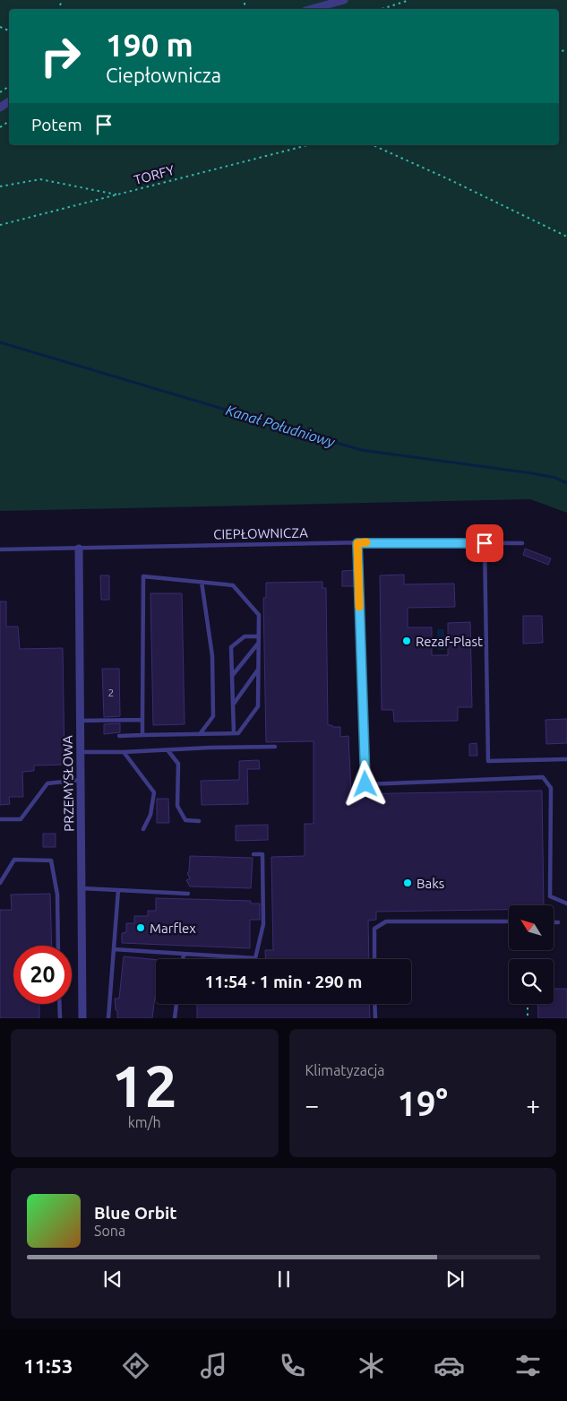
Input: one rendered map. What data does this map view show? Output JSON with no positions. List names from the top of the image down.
{
  "streets": {
    "street": ["PRZEMYSŁOWA"],
    "lane": ["CIEPŁOWNICZA"],
    "path": ["TORFY"]
  },
  "crossings": [
    ["CIEPŁOWNICZA", "PRZEMYSŁOWA"]
  ],
  "water": ["Kanał Południowy"],
  "places": ["Rezaf-Plast", "Baks", "Marflex"],
  "house_numbers": ["2"],
  "north": "top left",
  "page": {
    "turn": ["190 m", "Ciepłownicza"],
    "then": "Potem",
    "limit": "20",
    "trip": "11:54 · 1 min · 290 m",
    "tile": [
      ["12", "km/h"],
      "Klimatyzacja"
    ],
    "heat": ["−", "19°", "+"],
    "song": ["Blue Orbit", "Sona"],
    "tabs": "11:53"
  }
}
